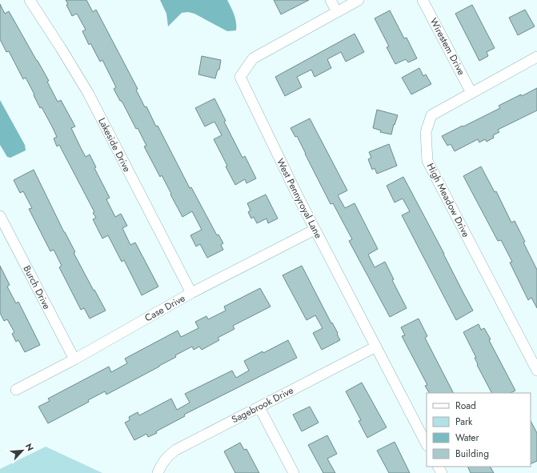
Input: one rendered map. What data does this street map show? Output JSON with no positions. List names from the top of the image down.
{
  "streets": {
    "street": [
      "Wirestem Drive",
      "Lakeside Drive",
      "West Pennyroyal Lane",
      "High Meadow Drive",
      "Burch Drive",
      "Case Drive",
      "Sagebrook Drive"
    ]
  },
  "crossings": [
    ["Wirestem Drive", "High Meadow Drive"],
    ["Lakeside Drive", "Case Drive"],
    ["West Pennyroyal Lane", "Case Drive"],
    ["West Pennyroyal Lane", "Sagebrook Drive"],
    ["Burch Drive", "Case Drive"]
  ],
  "legend": [
    "Road",
    "Park",
    "Water",
    "Building"
  ],
  "north": "top right"
}
